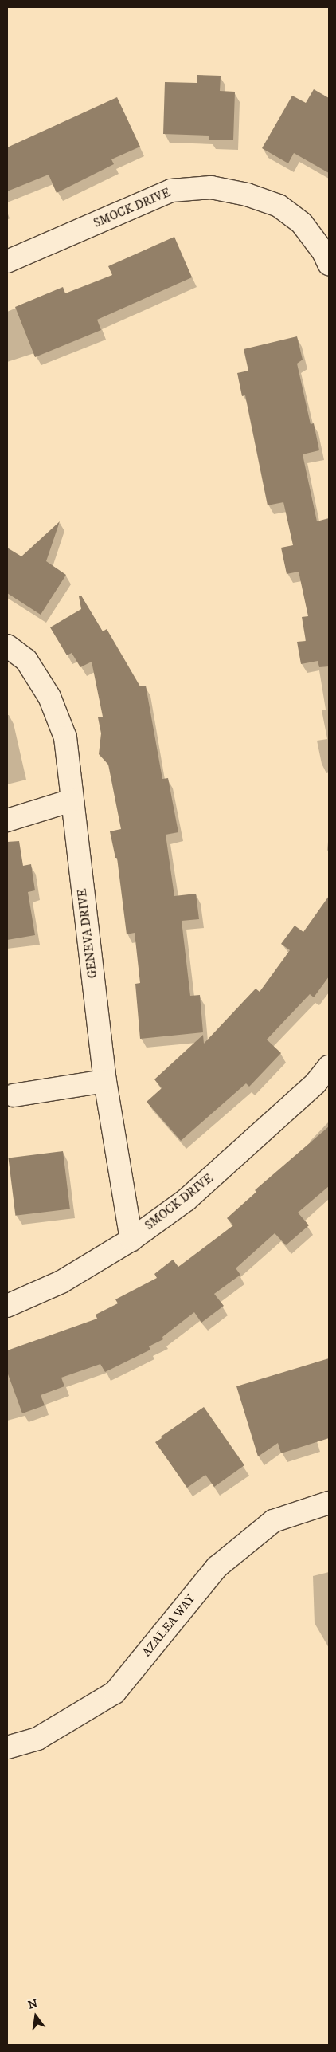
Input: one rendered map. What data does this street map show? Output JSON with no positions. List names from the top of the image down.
{
  "streets": {
    "street": ["SMOCK DRIVE", "GENEVA DRIVE", "AZALEA WAY"]
  },
  "crossings": [
    ["SMOCK DRIVE", "GENEVA DRIVE"]
  ],
  "north": "top"
}
